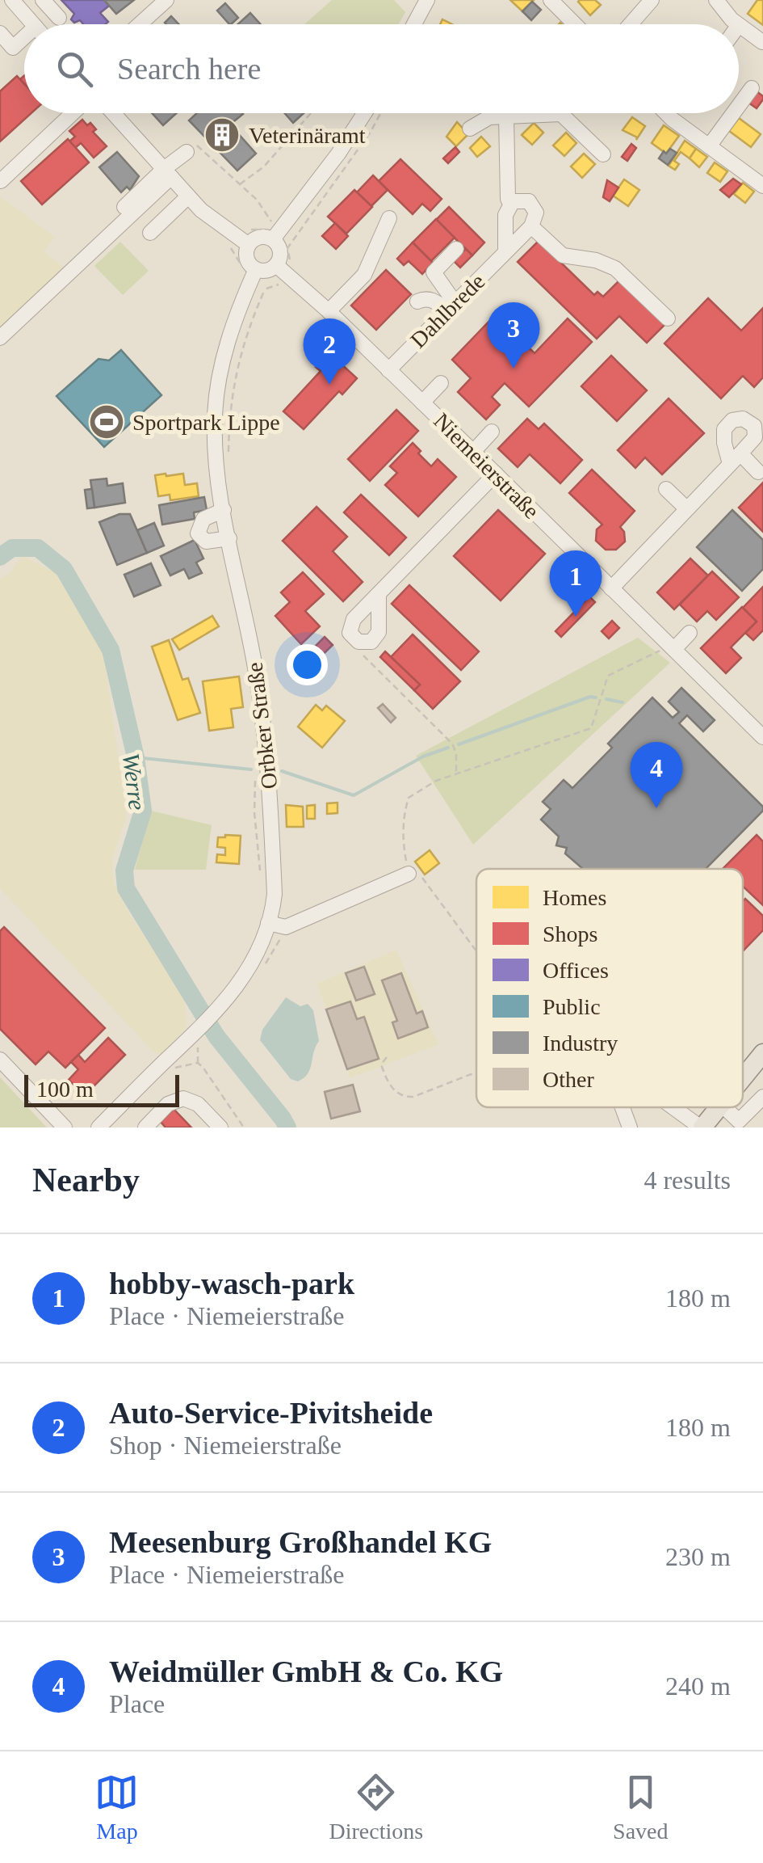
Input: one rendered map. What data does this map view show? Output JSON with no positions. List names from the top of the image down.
{
  "streets": {
    "street": ["Dahlbrede", "Niemeierstraße", "Orbker Straße"]
  },
  "crossings": [
    ["Dahlbrede", "Niemeierstraße"]
  ],
  "water": ["Werre"],
  "places": {
    "building": ["Veterinäramt"],
    "sports": ["Sportpark Lippe"]
  },
  "legend": [
    "Homes",
    "Shops",
    "Offices",
    "Public",
    "Industry",
    "Other"
  ],
  "scale_bar": "100 m",
  "page": {
    "search": "Search here",
    "pins": [
      "3",
      "2",
      "1",
      "4"
    ],
    "scale": "100 m",
    "heading": ["Nearby", "4 results"],
    "list": [
      {
        "mark": "1",
        "name": "hobby-wasch-park",
        "note": "Place · Niemeierstraße",
        "value": "180 m"
      },
      {
        "mark": "2",
        "name": "Auto-Service-Pivitsheide",
        "note": "Shop · Niemeierstraße",
        "value": "180 m"
      },
      {
        "mark": "3",
        "name": "Meesenburg Großhandel KG",
        "note": "Place · Niemeierstraße",
        "value": "230 m"
      },
      {
        "mark": "4",
        "name": "Weidmüller GmbH & Co. KG",
        "note": "Place",
        "value": "240 m"
      }
    ],
    "nav": ["Map", "Directions", "Saved"]
  }
}
